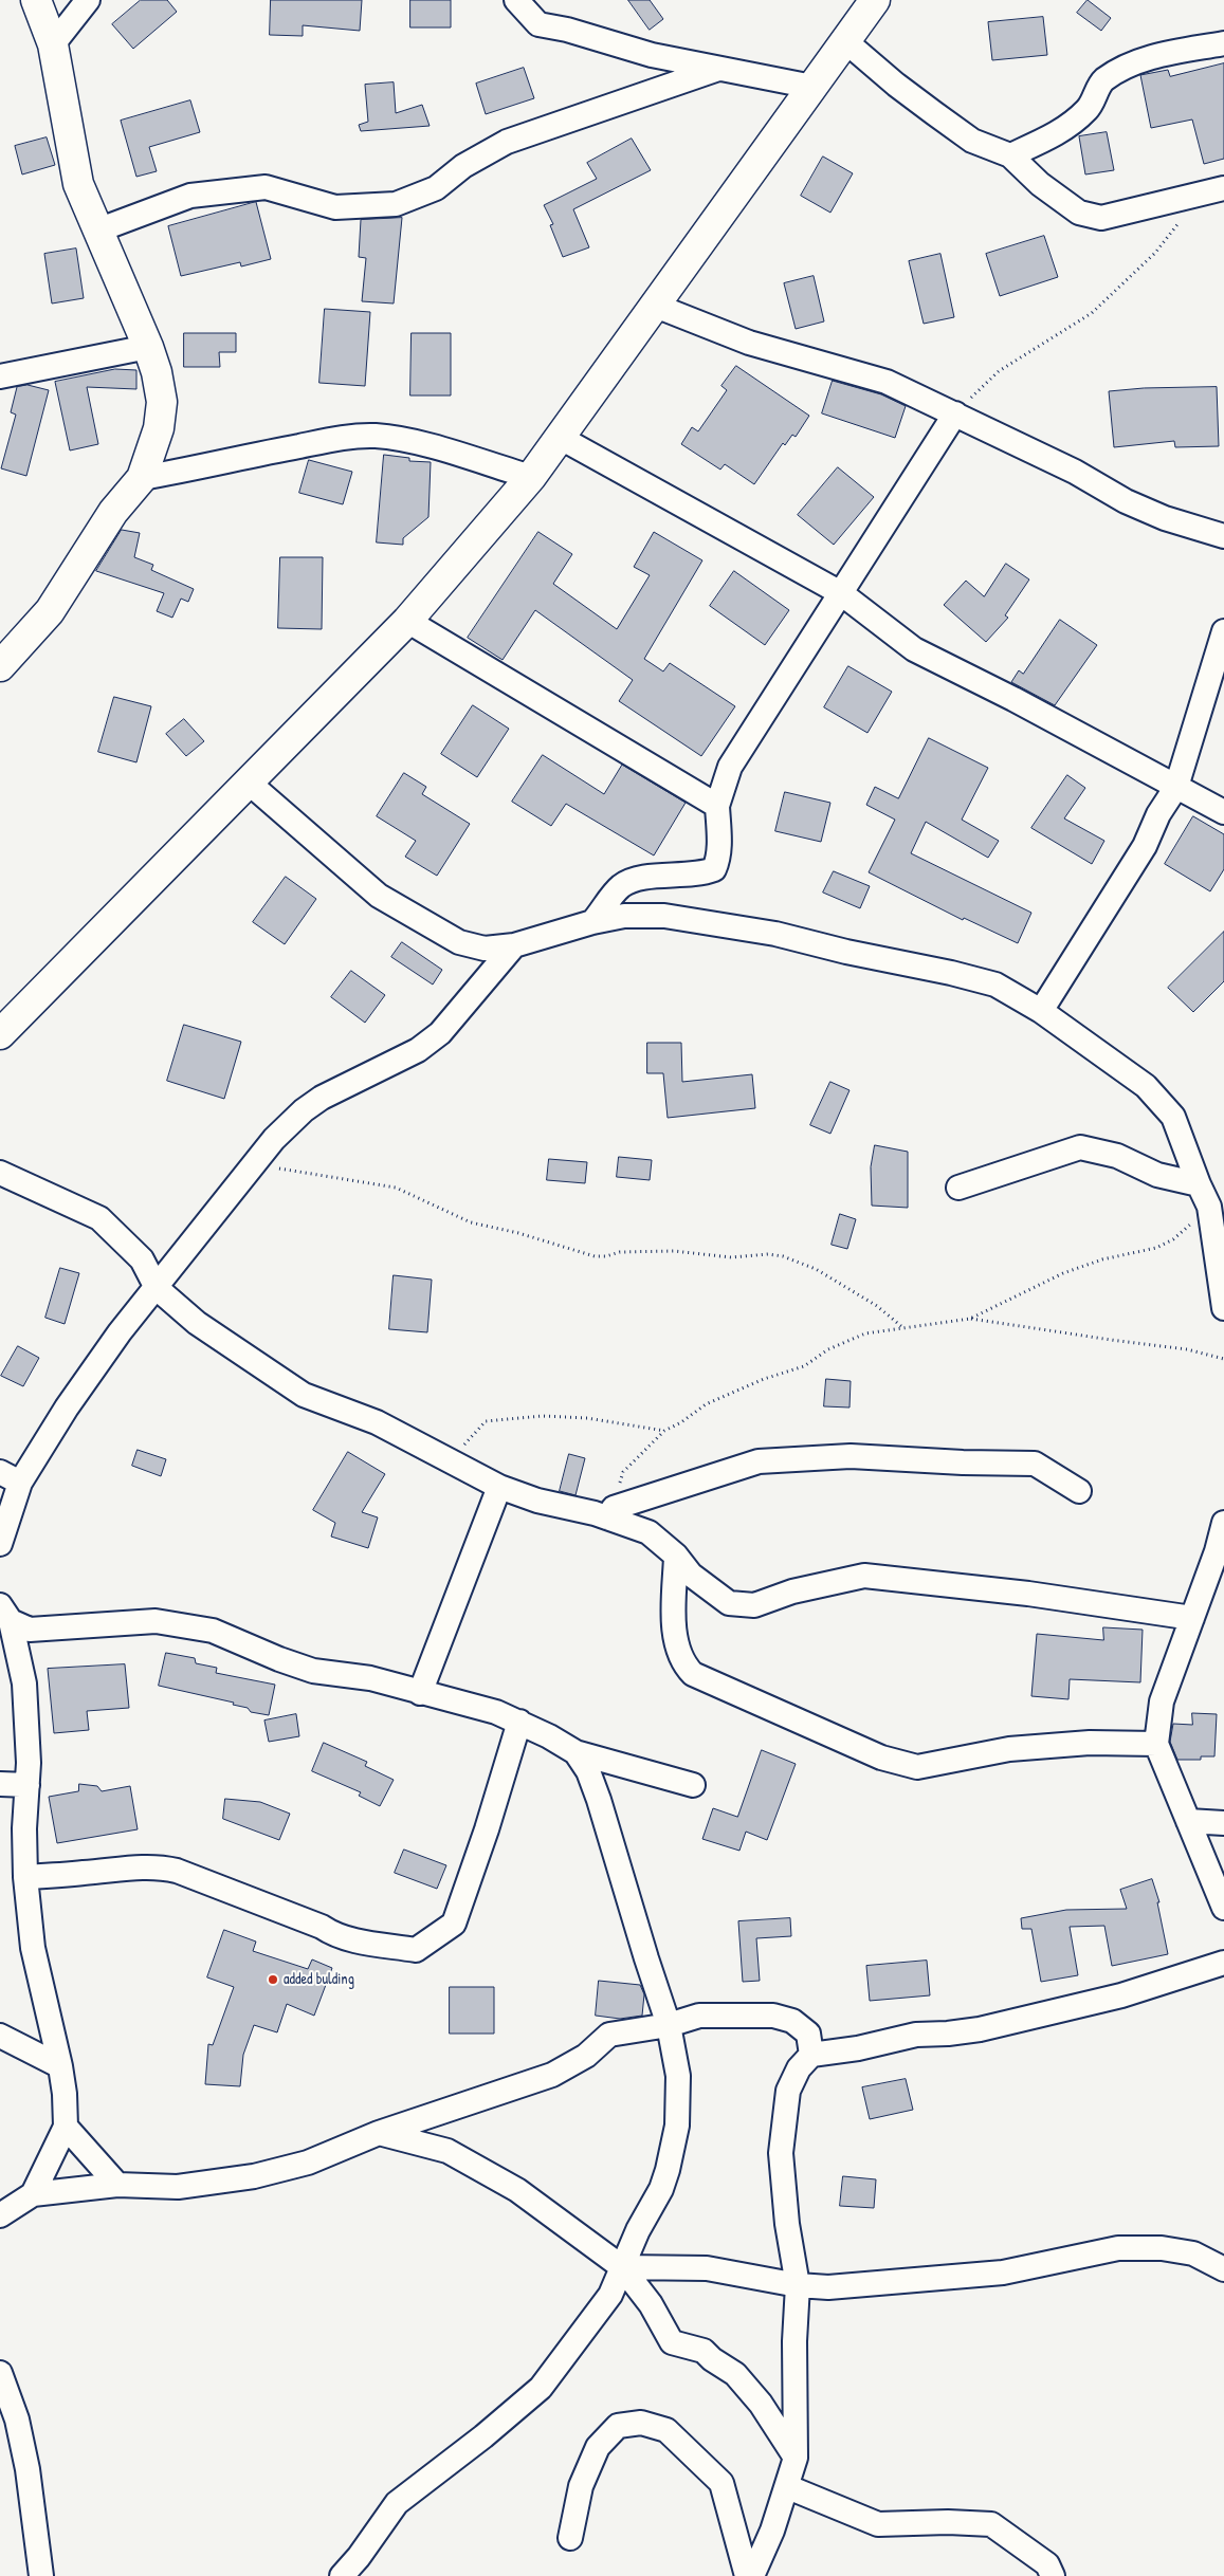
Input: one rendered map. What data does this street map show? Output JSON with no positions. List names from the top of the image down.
{
  "places": ["added bulding"]
}
